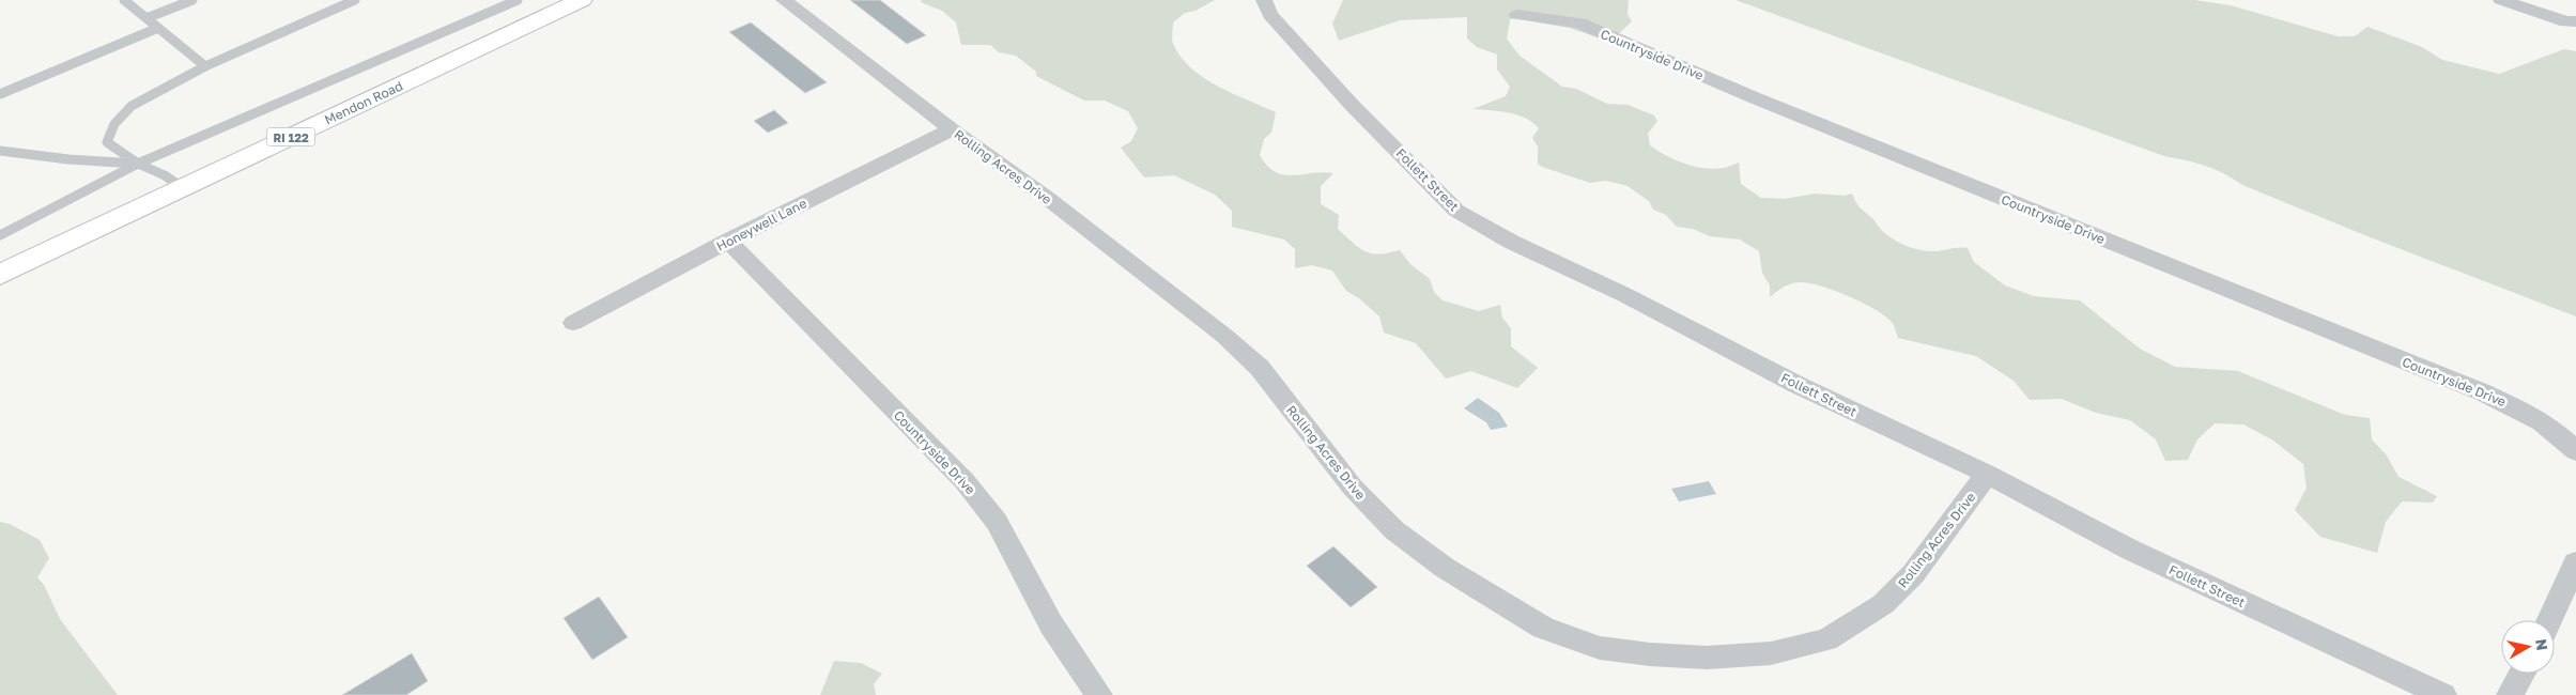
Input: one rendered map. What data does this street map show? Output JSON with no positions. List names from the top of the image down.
{
  "streets": {
    "main road": ["Mendon Road", "RI 122"],
    "street": [
      "Countryside Drive",
      "Rolling Acres Drive",
      "Follett Street",
      "Honeywell Lane"
    ]
  },
  "crossings": [
    ["Countryside Drive", "Honeywell Lane"],
    ["Rolling Acres Drive", "Follett Street"],
    ["Rolling Acres Drive", "Honeywell Lane"]
  ],
  "north": "right"
}
